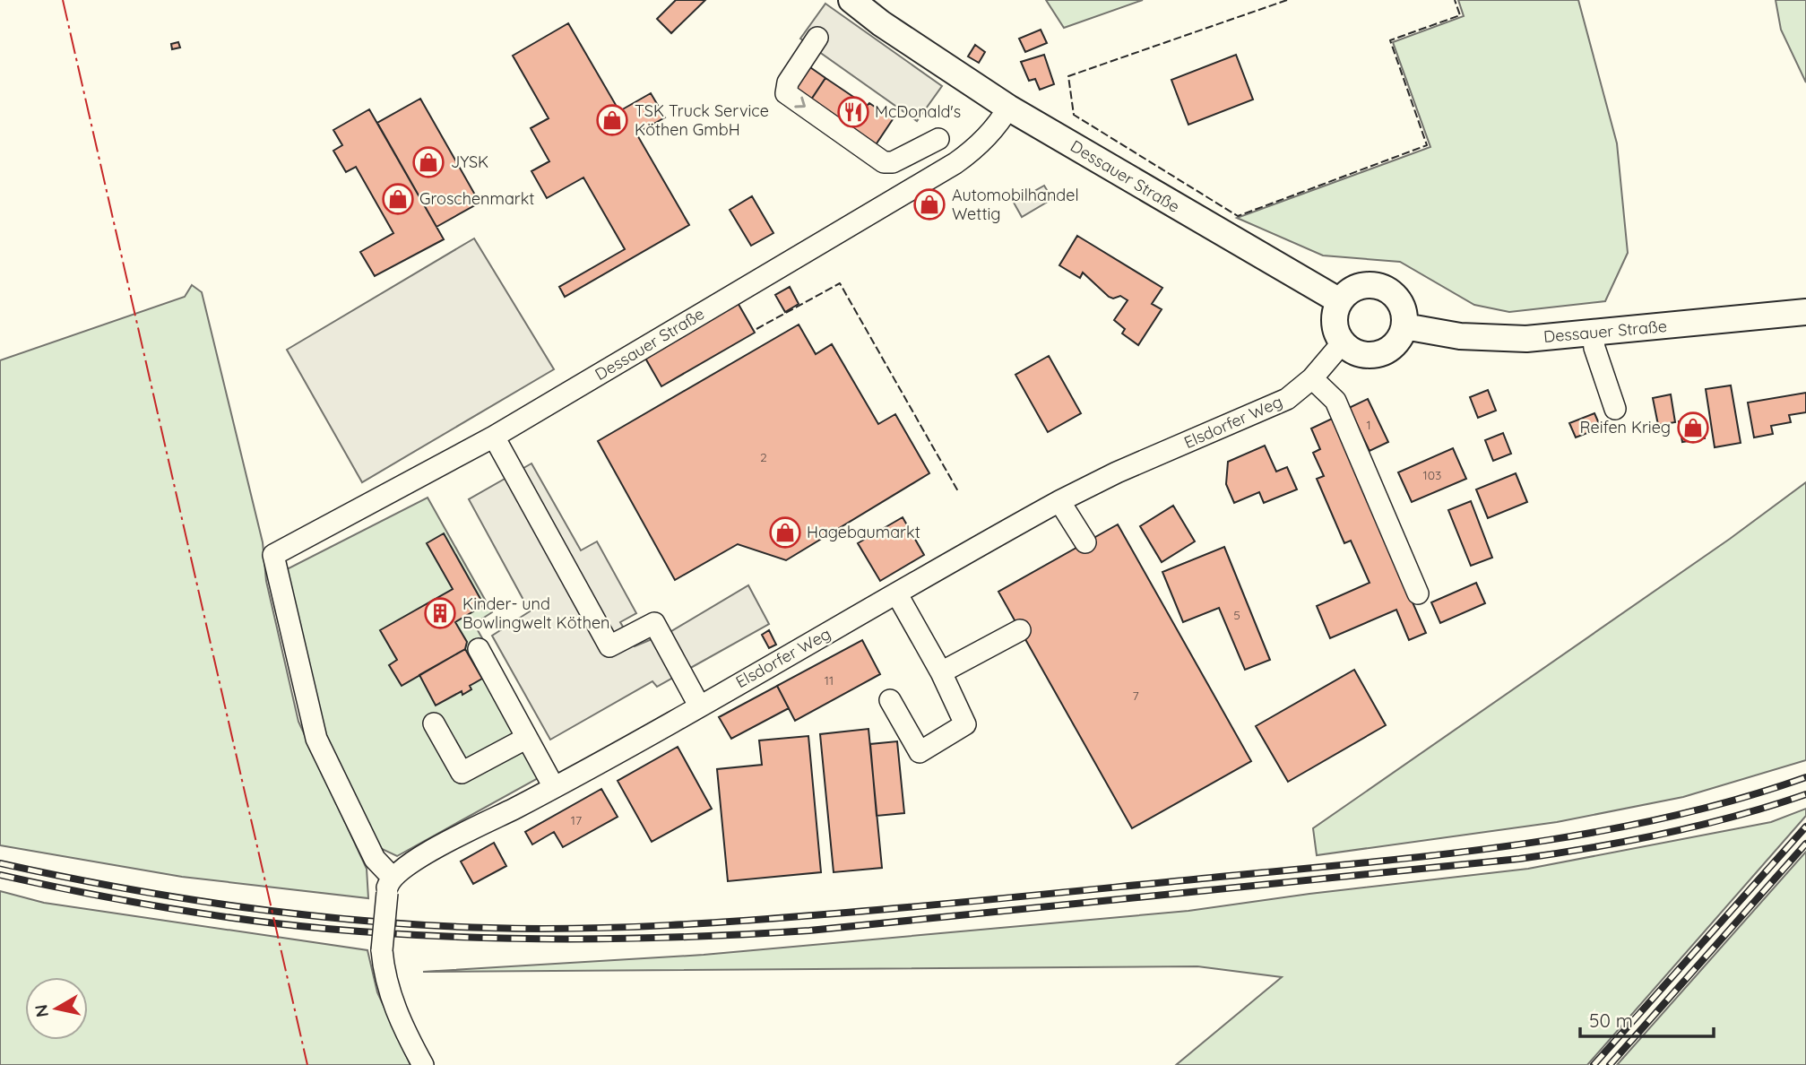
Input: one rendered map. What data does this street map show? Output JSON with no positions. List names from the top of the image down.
{
  "streets": {
    "main road": ["Dessauer Straße"],
    "street": ["Elsdorfer Weg"]
  },
  "crossings": [
    ["Dessauer Straße", "Elsdorfer Weg"]
  ],
  "places": {
    "restaurant": ["McDonald's"],
    "shop": [
      "TSK Truck Service Köthen GmbH",
      "JYSK",
      "Groschenmarkt",
      "Automobilhandel Wettig",
      "Reifen Krieg",
      "Hagebaumarkt"
    ],
    "building": ["Kinder- und Bowlingwelt Köthen"]
  },
  "house_numbers": [
    "1",
    "2",
    "103",
    "5",
    "11",
    "7",
    "17"
  ],
  "scale_bar": "50 m",
  "north": "left"
}
